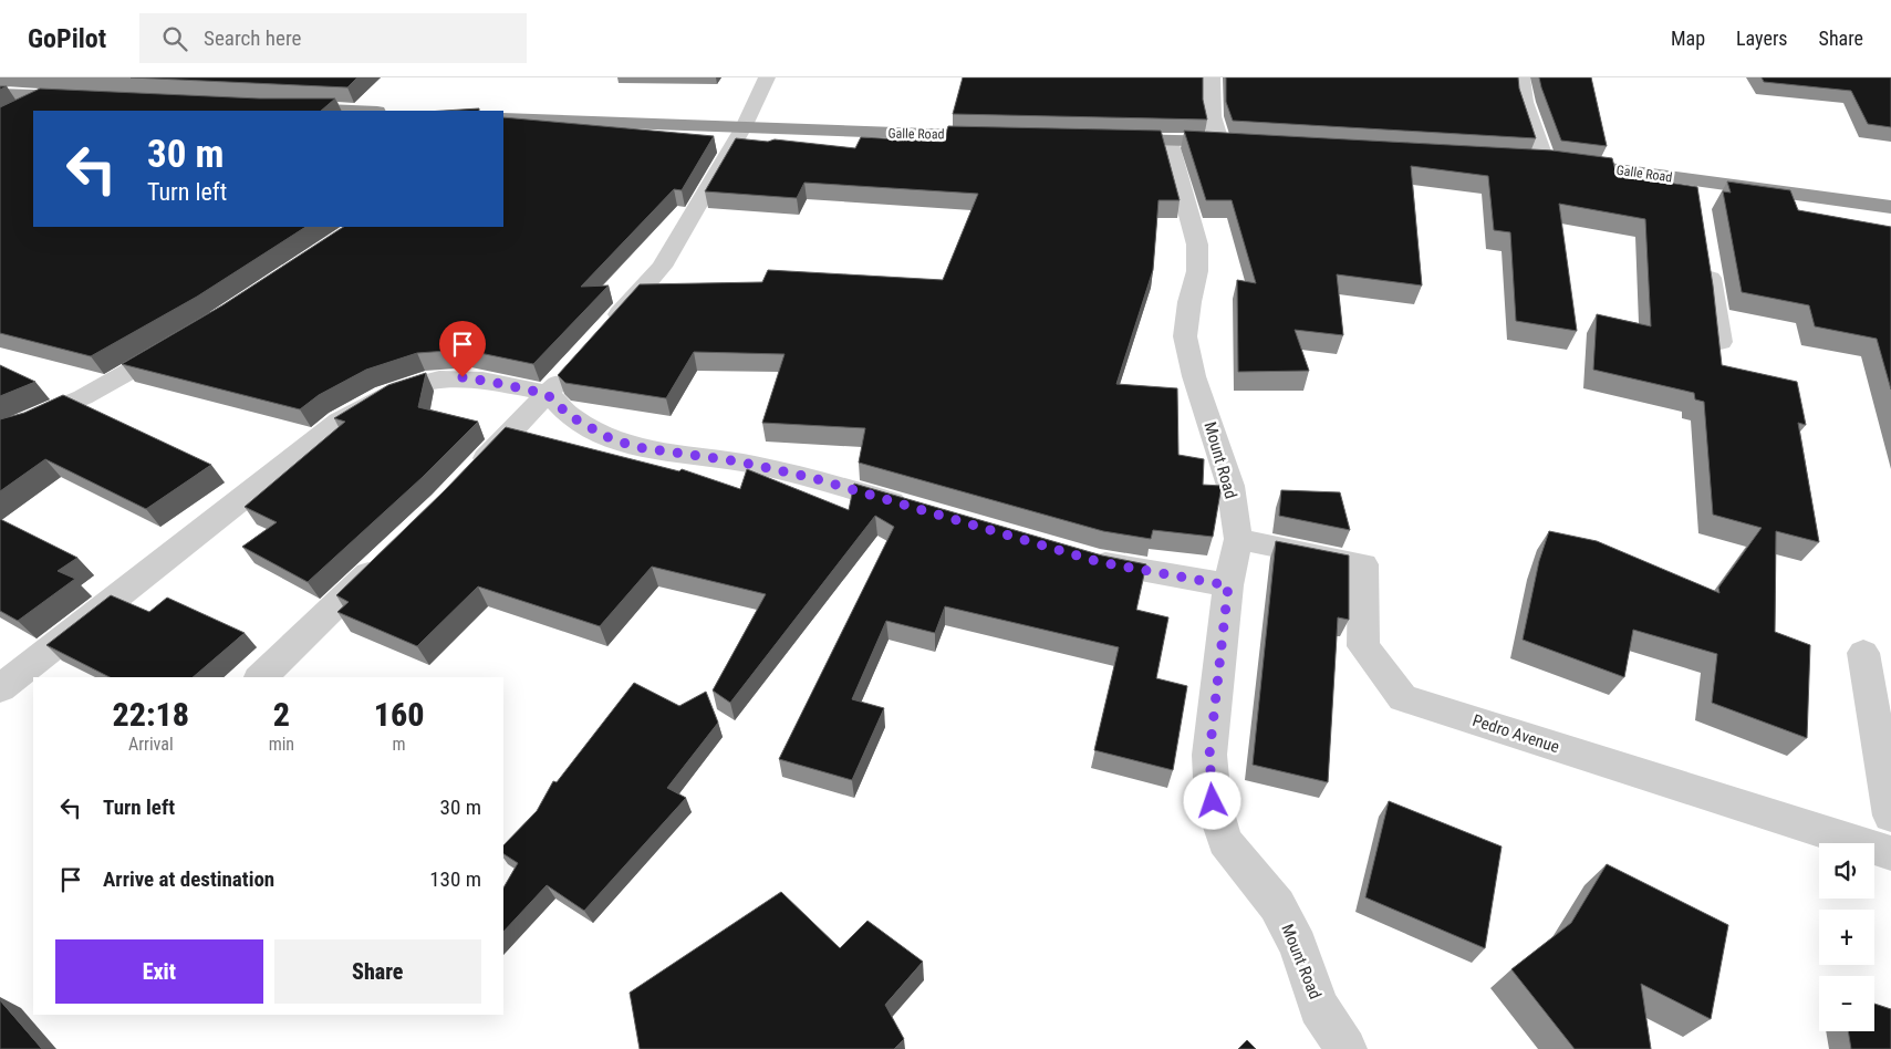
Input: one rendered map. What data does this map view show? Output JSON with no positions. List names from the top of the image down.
{
  "streets": {
    "highway": ["Galle Road"],
    "street": ["Mount Road", "Pedro Avenue"]
  },
  "crossings": [
    ["Mount Road", "Pedro Avenue"]
  ],
  "page": {
    "header": "GoPilot",
    "search": "Search here",
    "nav": ["Map", "Layers", "Share"],
    "turn": ["30 m", "Turn left"],
    "eta": [
      "22:18",
      "Arrival",
      "2",
      "min",
      "160",
      "m"
    ],
    "list": [
      {
        "name": "Turn left",
        "value": "30 m"
      },
      {
        "name": "Arrive at destination",
        "value": "130 m"
      }
    ],
    "map_buttons": ["+", "−"],
    "buttons": ["Exit", "Share"]
  }
}
